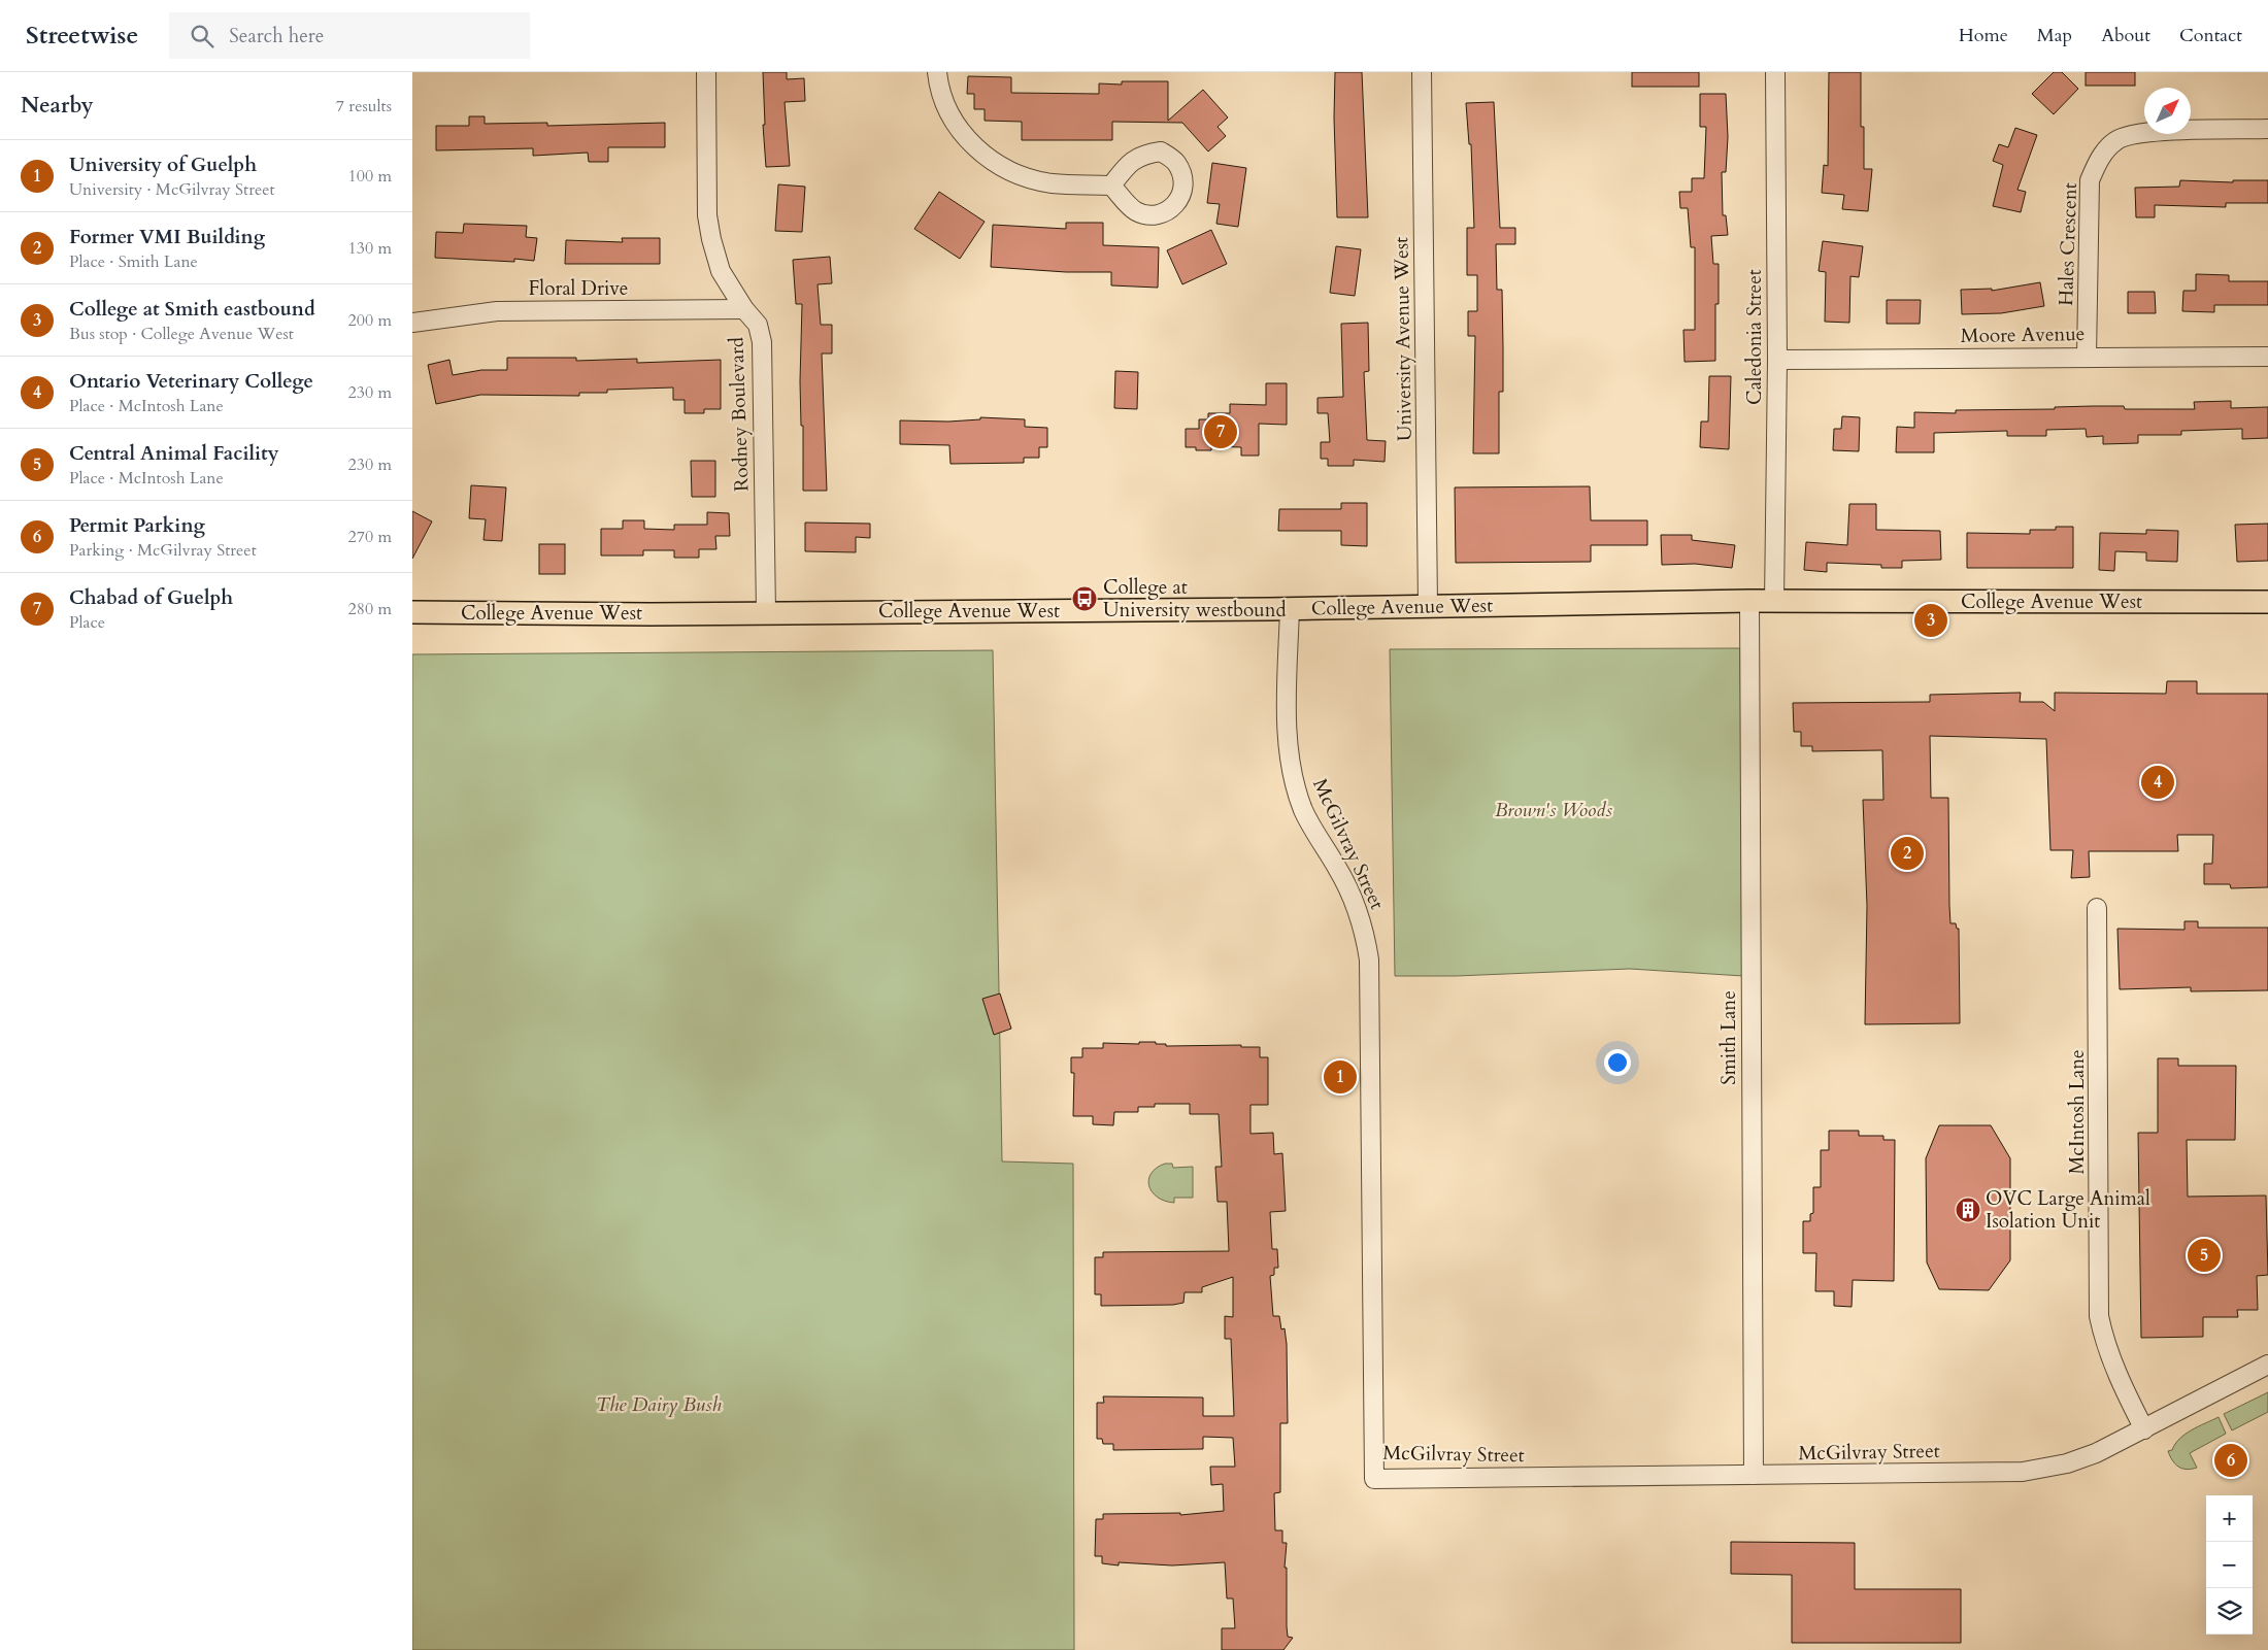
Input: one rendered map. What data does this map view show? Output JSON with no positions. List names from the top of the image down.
{
  "streets": {
    "main road": ["College Avenue West"],
    "street": [
      "Hales Crescent",
      "Floral Drive",
      "Moore Avenue",
      "Caledonia Street",
      "University Avenue West",
      "Rodney Boulevard",
      "McGilvray Street",
      "Smith Lane",
      "McIntosh Lane"
    ]
  },
  "crossings": [
    ["Hales Crescent", "Moore Avenue"],
    ["Floral Drive", "Rodney Boulevard"],
    ["Moore Avenue", "Caledonia Street"],
    ["Caledonia Street", "College Avenue West"],
    ["University Avenue West", "College Avenue West"],
    ["Rodney Boulevard", "College Avenue West"],
    ["College Avenue West", "McGilvray Street"],
    ["College Avenue West", "Smith Lane"],
    ["McGilvray Street", "Smith Lane"],
    ["McGilvray Street", "McIntosh Lane"]
  ],
  "parks": ["Brown's Woods", "The Dairy Bush"],
  "places": {
    "bus stop": ["College at University westbound"],
    "building": ["OVC Large Animal Isolation Unit"]
  },
  "north": "top right",
  "page": {
    "header": "Streetwise",
    "search": "Search here",
    "nav": [
      "Home",
      "Map",
      "About",
      "Contact"
    ],
    "heading": ["Nearby", "7 results"],
    "list": [
      {
        "mark": "1",
        "name": "University of Guelph",
        "note": "University · McGilvray Street",
        "value": "100 m"
      },
      {
        "mark": "2",
        "name": "Former VMI Building",
        "note": "Place · Smith Lane",
        "value": "130 m"
      },
      {
        "mark": "3",
        "name": "College at Smith eastbound",
        "note": "Bus stop · College Avenue West",
        "value": "200 m"
      },
      {
        "mark": "4",
        "name": "Ontario Veterinary College",
        "note": "Place · McIntosh Lane",
        "value": "230 m"
      },
      {
        "mark": "5",
        "name": "Central Animal Facility",
        "note": "Place · McIntosh Lane",
        "value": "230 m"
      },
      {
        "mark": "6",
        "name": "Permit Parking",
        "note": "Parking · McGilvray Street",
        "value": "270 m"
      },
      {
        "mark": "7",
        "name": "Chabad of Guelph",
        "note": "Place",
        "value": "280 m"
      }
    ],
    "pins": [
      "7",
      "3",
      "4",
      "2",
      "1",
      "5",
      "6"
    ],
    "map_buttons": ["+", "−"]
  }
}
